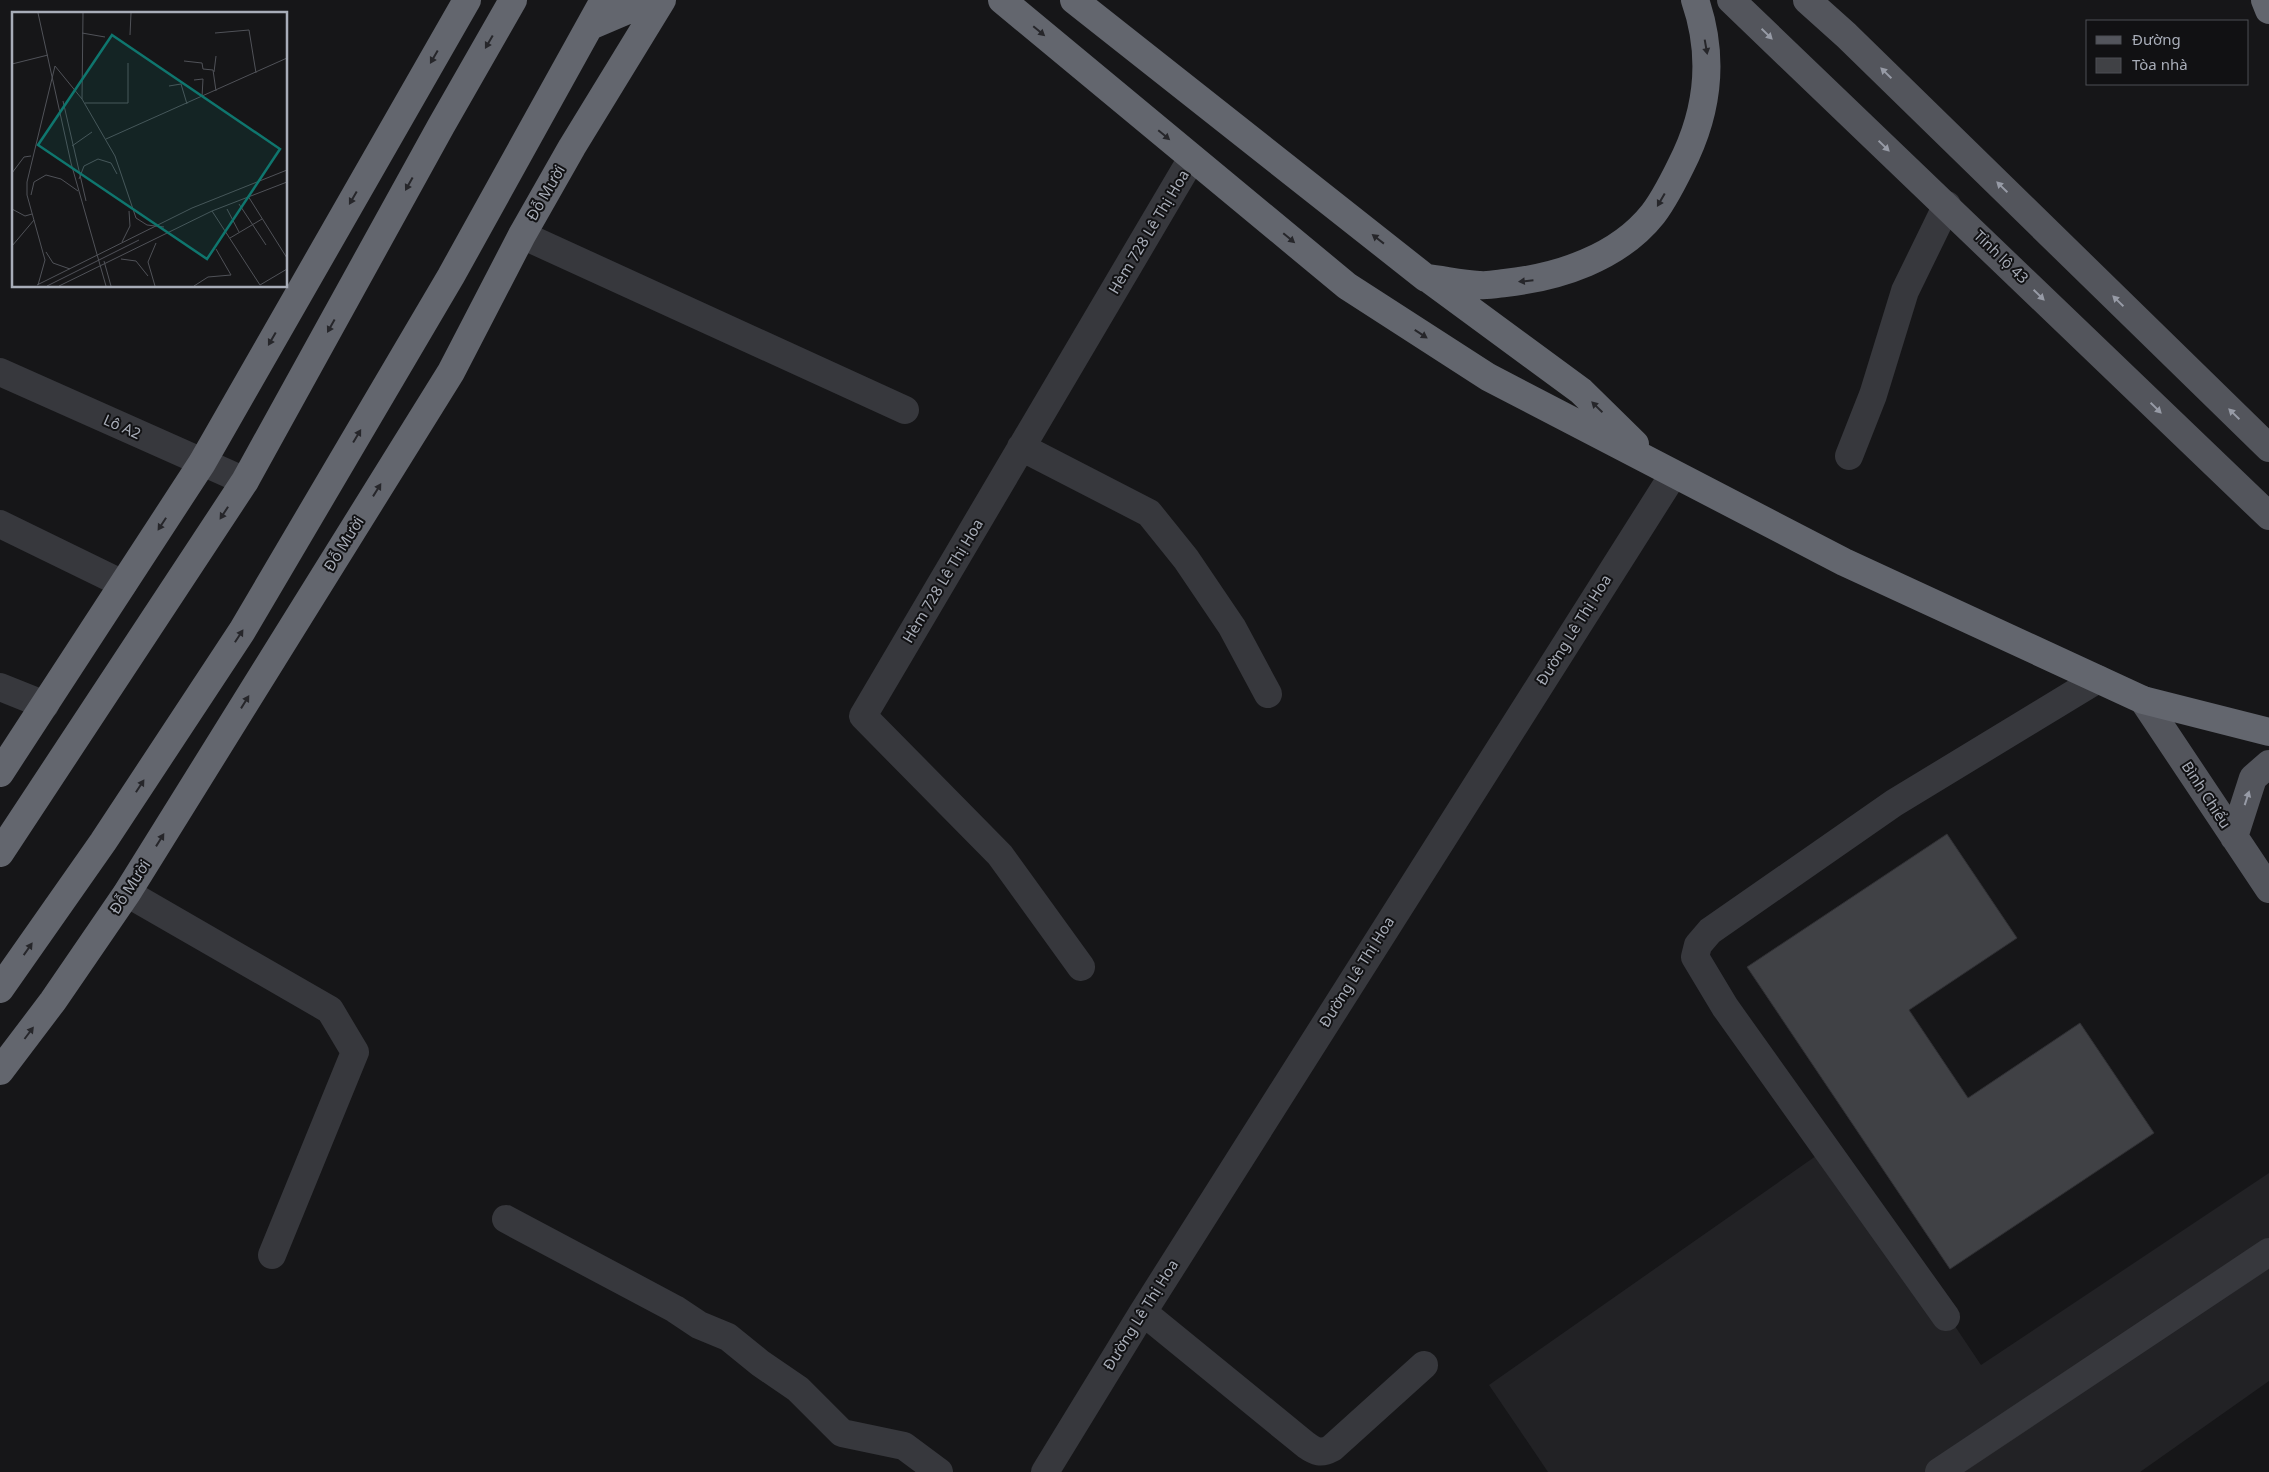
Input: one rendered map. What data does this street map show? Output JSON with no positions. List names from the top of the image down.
{
  "streets": {
    "highway": ["Đỗ Mười"],
    "main road": ["Tỉnh lộ 43", "Bình Chiểu"],
    "street": ["Hèm 728 Lê Thị Hoa", "Lô A2", "Đường Lê Thị Hoa"]
  },
  "legend": ["Đường", "Tòa nhà"]
}
